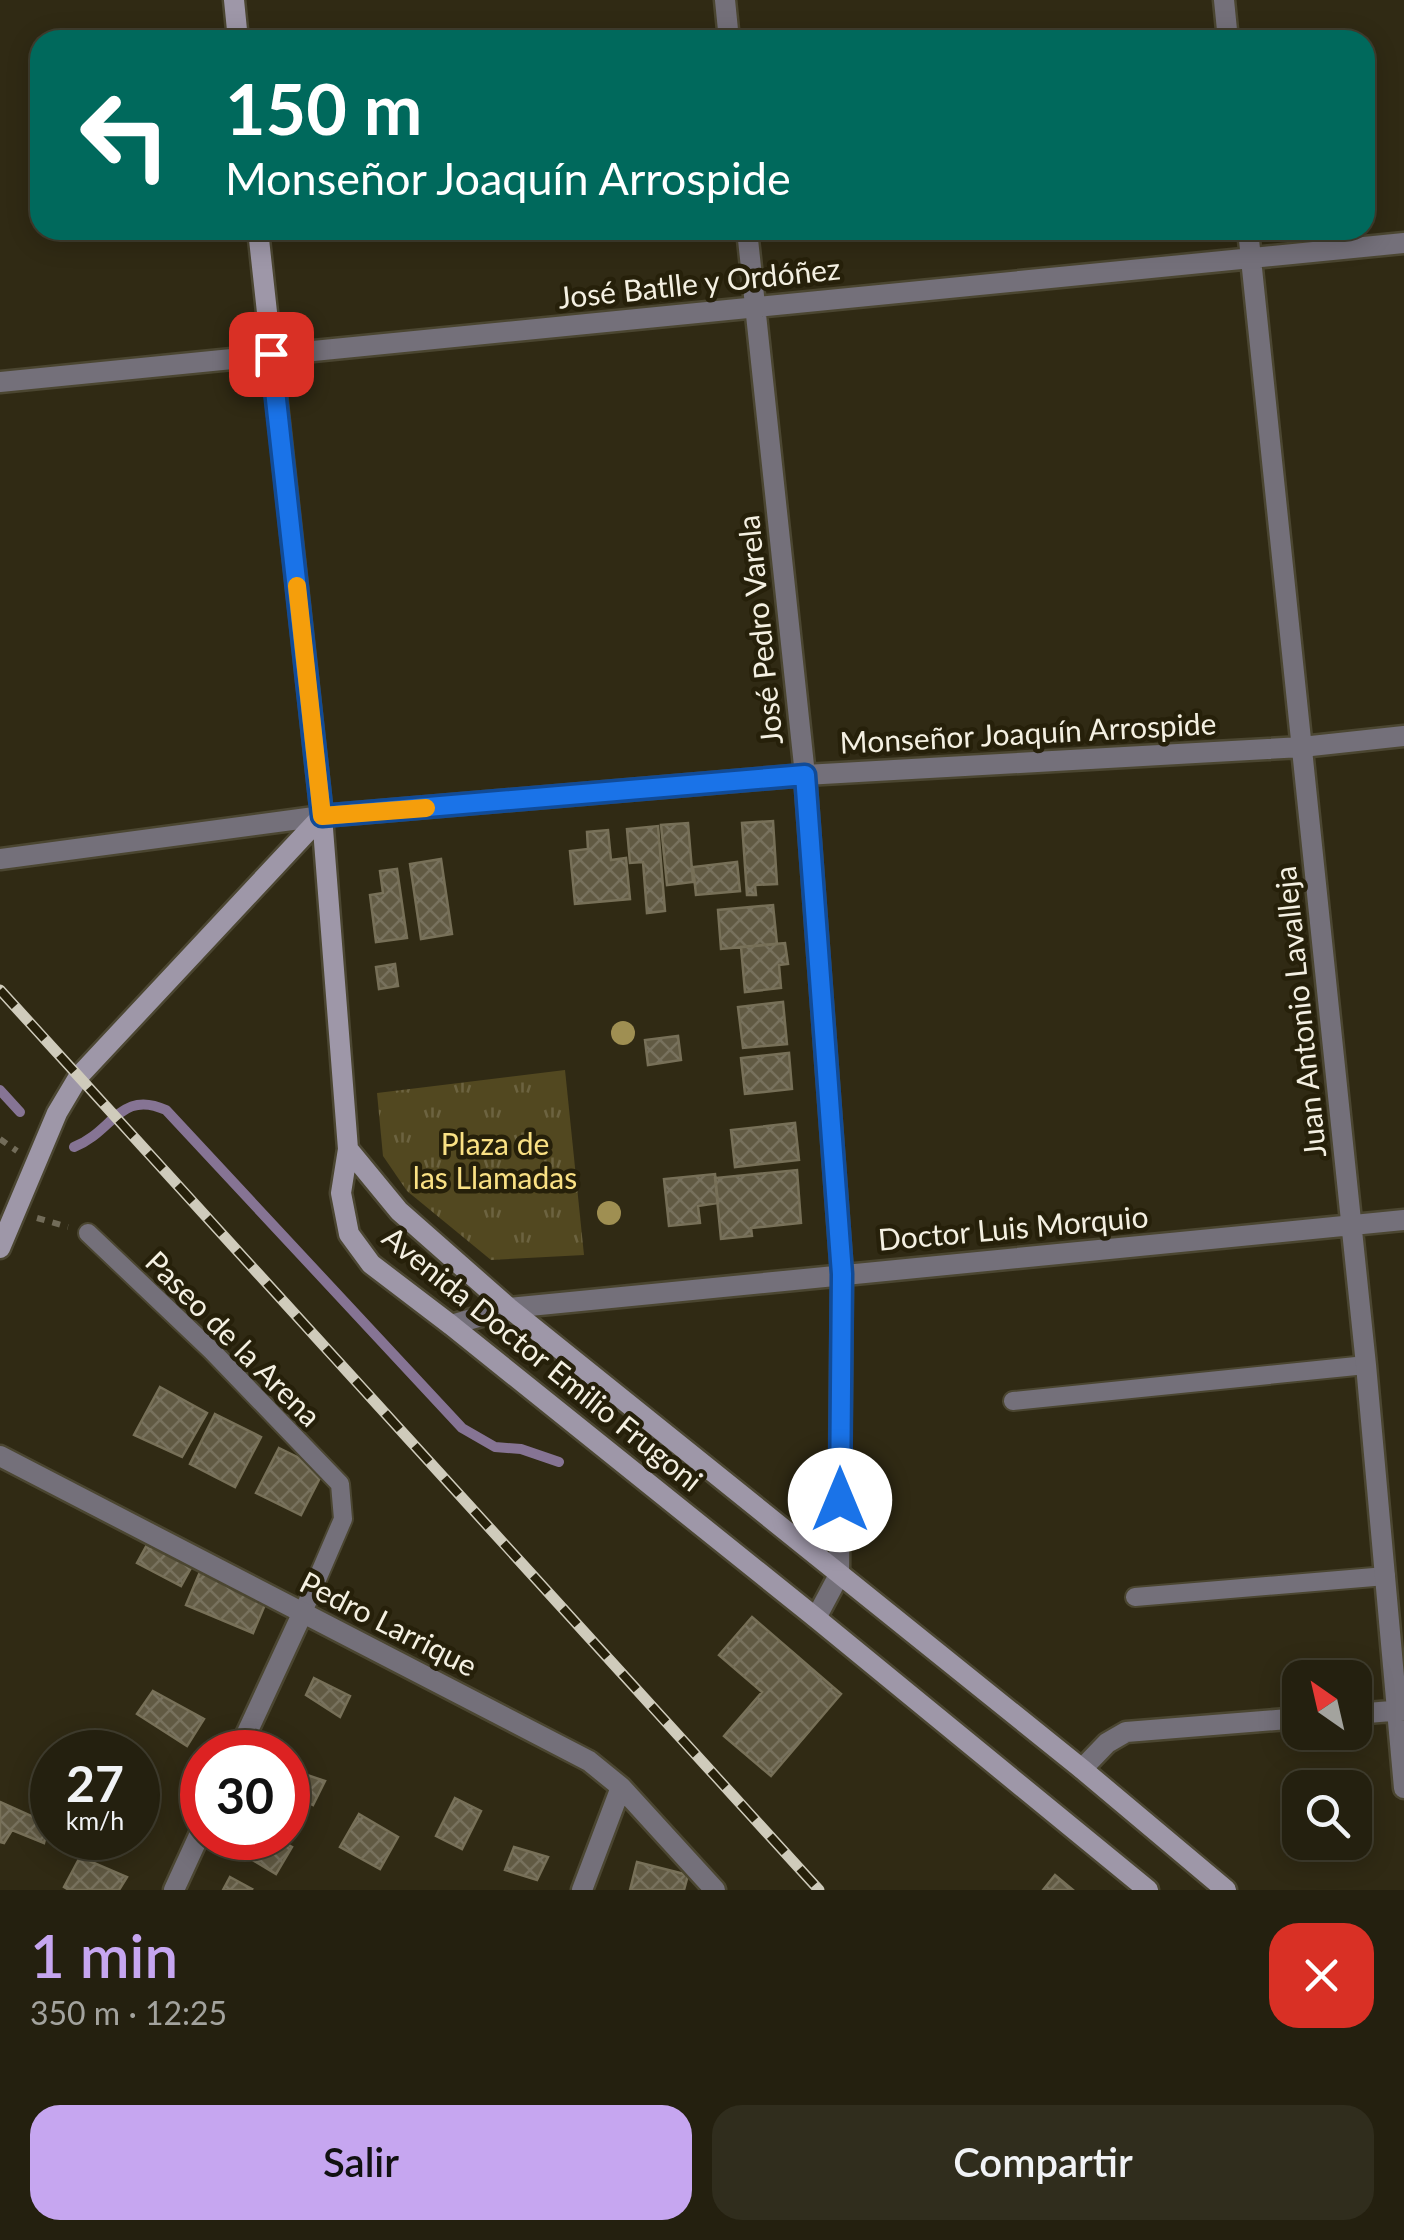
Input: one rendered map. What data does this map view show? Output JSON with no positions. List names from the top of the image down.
{
  "streets": {
    "street": [
      "José Batlle y Ordóñez",
      "José Pedro Varela",
      "Monseñor Joaquín Arrospide",
      "Juan Antonio Lavalleja",
      "Doctor Luis Morquio",
      "Avenida Doctor Emilio Frugoni",
      "Pedro Larrique"
    ],
    "lane": ["Paseo de la Arena"]
  },
  "crossings": [
    ["José Batlle y Ordóñez", "José Pedro Varela"],
    ["José Batlle y Ordóñez", "Juan Antonio Lavalleja"],
    ["José Pedro Varela", "Monseñor Joaquín Arrospide"],
    ["José Pedro Varela", "Doctor Luis Morquio"],
    ["José Pedro Varela", "Avenida Doctor Emilio Frugoni"],
    ["Monseñor Joaquín Arrospide", "Juan Antonio Lavalleja"],
    ["Juan Antonio Lavalleja", "Doctor Luis Morquio"],
    ["Doctor Luis Morquio", "Avenida Doctor Emilio Frugoni"],
    ["Paseo de la Arena", "Pedro Larrique"]
  ],
  "parks": ["Plaza de las Llamadas"],
  "north": "top left",
  "page": {
    "turn": ["150 m", "Monseñor Joaquín Arrospide"],
    "speed": "27 km/h",
    "limit": "30",
    "heading": ["1 min", "350 m · 12:25"],
    "buttons": ["Salir", "Compartir"]
  }
}
